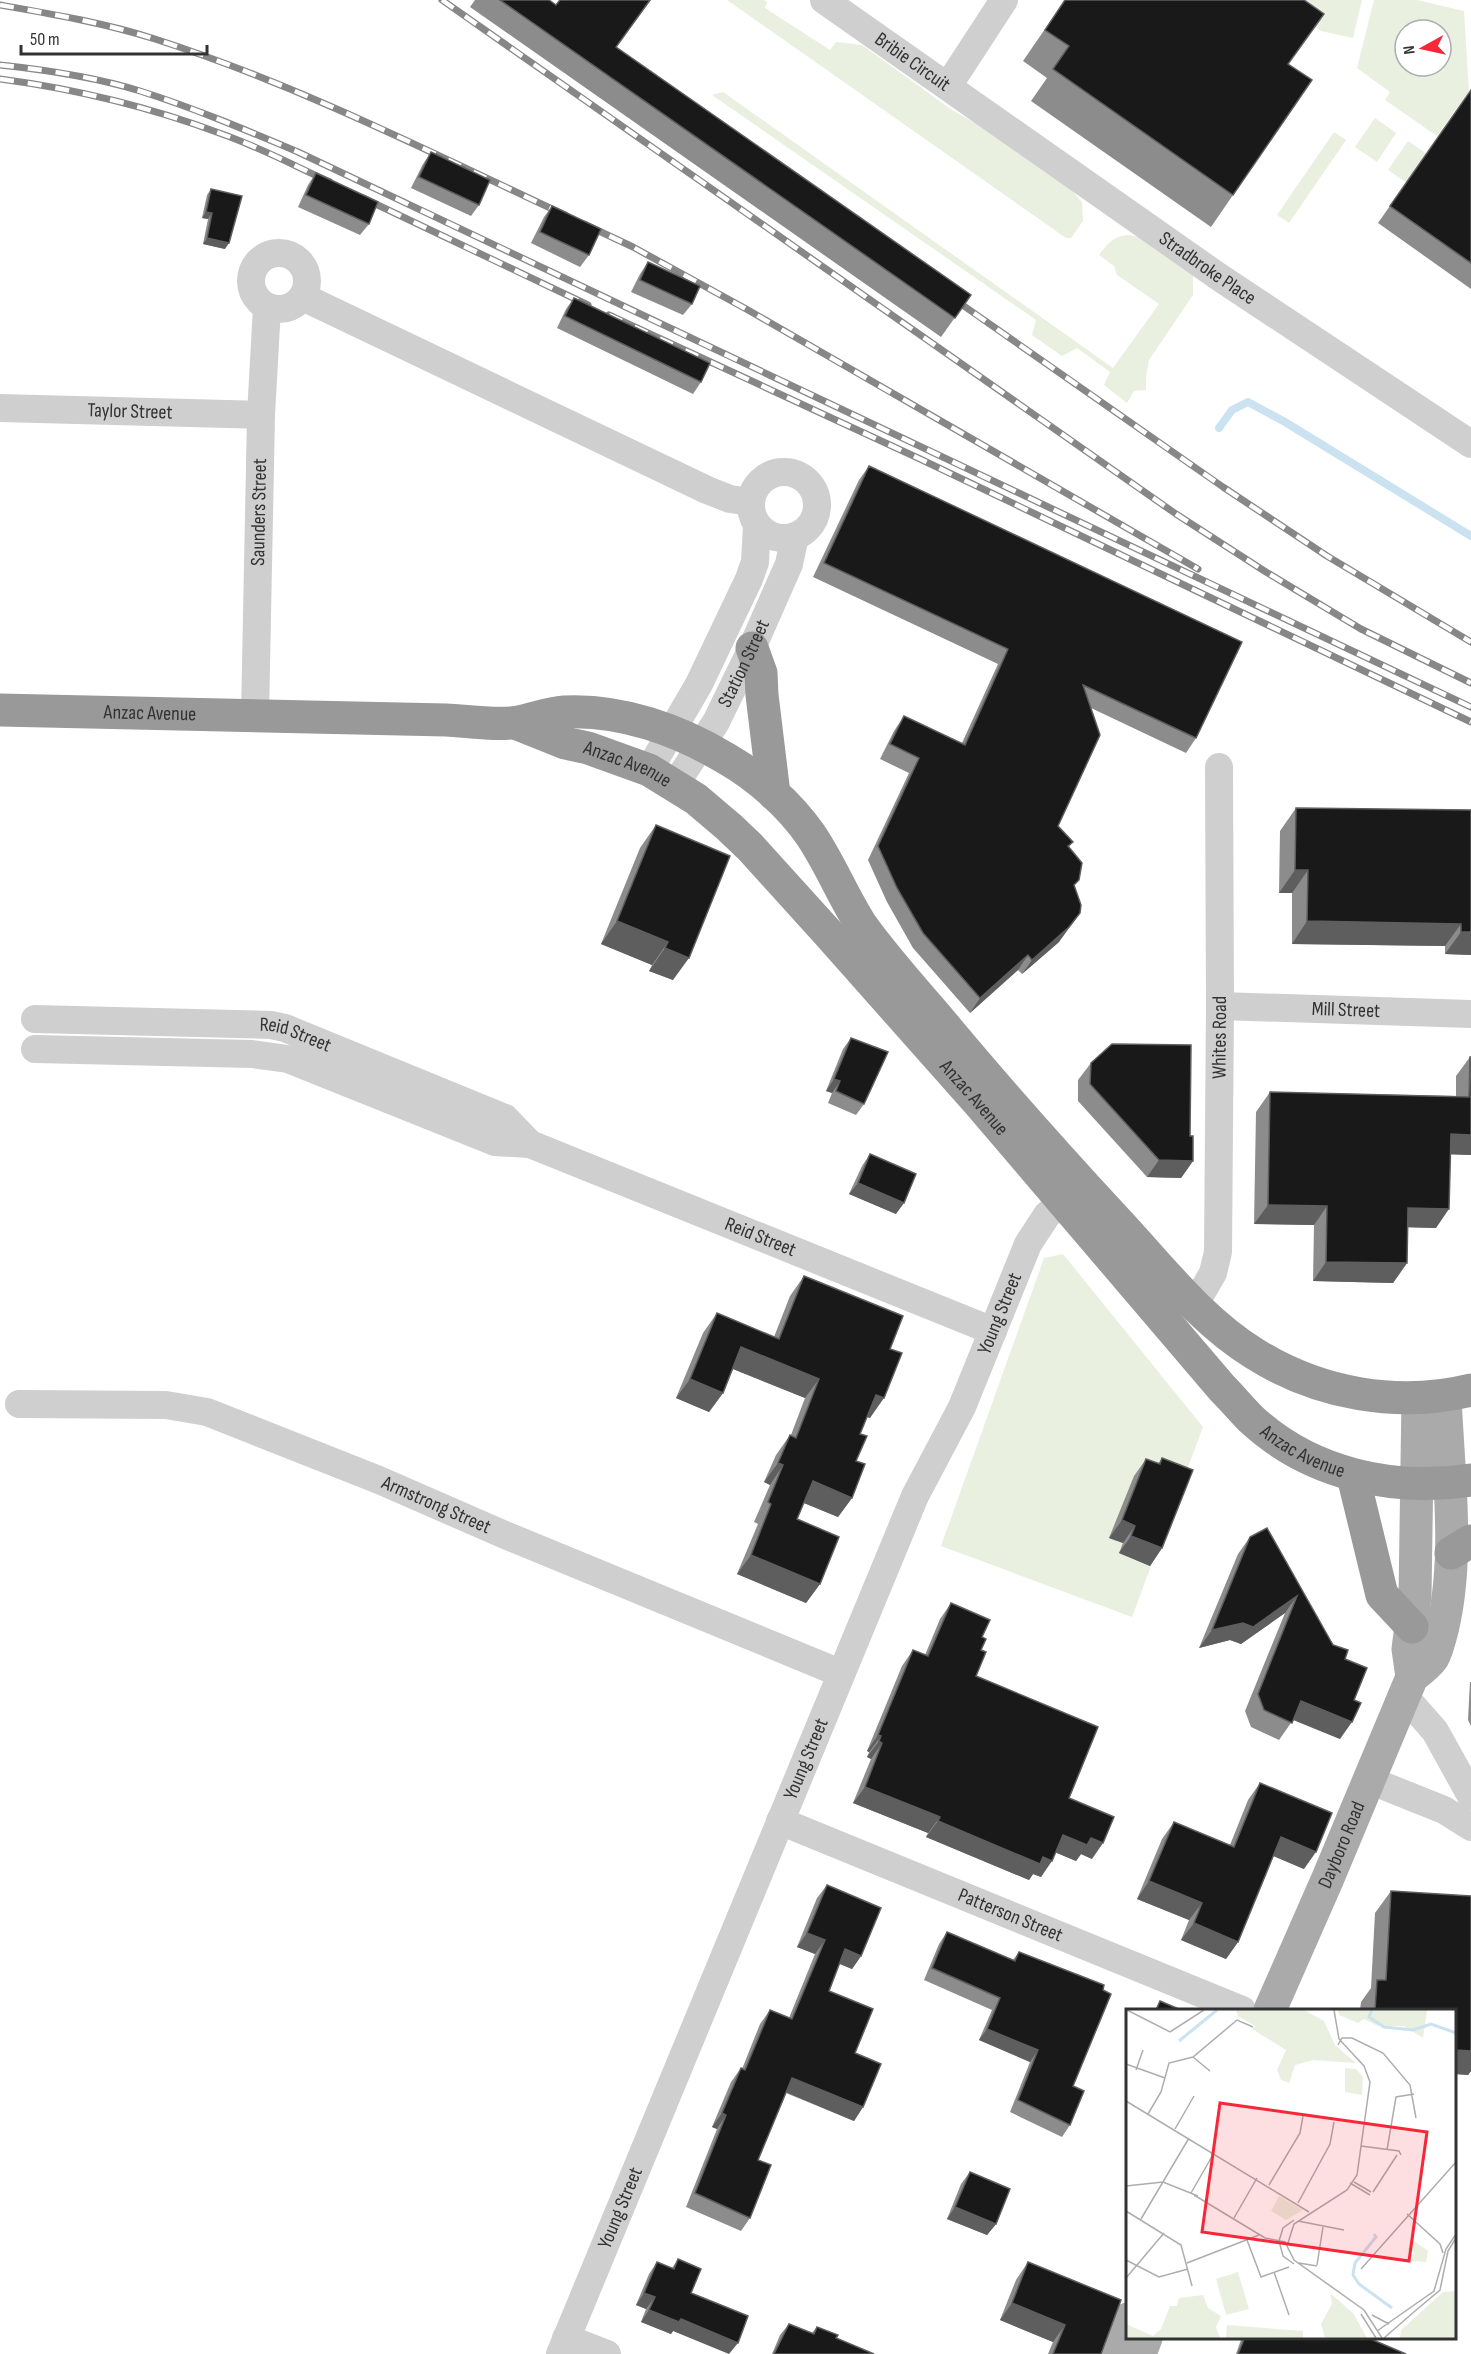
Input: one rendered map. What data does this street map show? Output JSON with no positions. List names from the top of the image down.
{
  "streets": {
    "highway": ["Anzac Avenue"],
    "main road": ["Dayboro Road"],
    "street": [
      "Bribie Circuit",
      "Stradbroke Place",
      "Taylor Street",
      "Saunders Street",
      "Station Street",
      "Mill Street",
      "Reid Street",
      "Whites Road",
      "Young Street",
      "Armstrong Street",
      "Patterson Street"
    ]
  },
  "crossings": [
    ["Bribie Circuit", "Stradbroke Place"],
    ["Taylor Street", "Saunders Street"],
    ["Saunders Street", "Anzac Avenue"],
    ["Station Street", "Anzac Avenue"],
    ["Anzac Avenue", "Whites Road"],
    ["Anzac Avenue", "Young Street"],
    ["Anzac Avenue", "Dayboro Road"],
    ["Mill Street", "Whites Road"],
    ["Reid Street", "Young Street"],
    ["Young Street", "Armstrong Street"],
    ["Young Street", "Patterson Street"]
  ],
  "scale_bar": "50 m",
  "north": "left"
}
